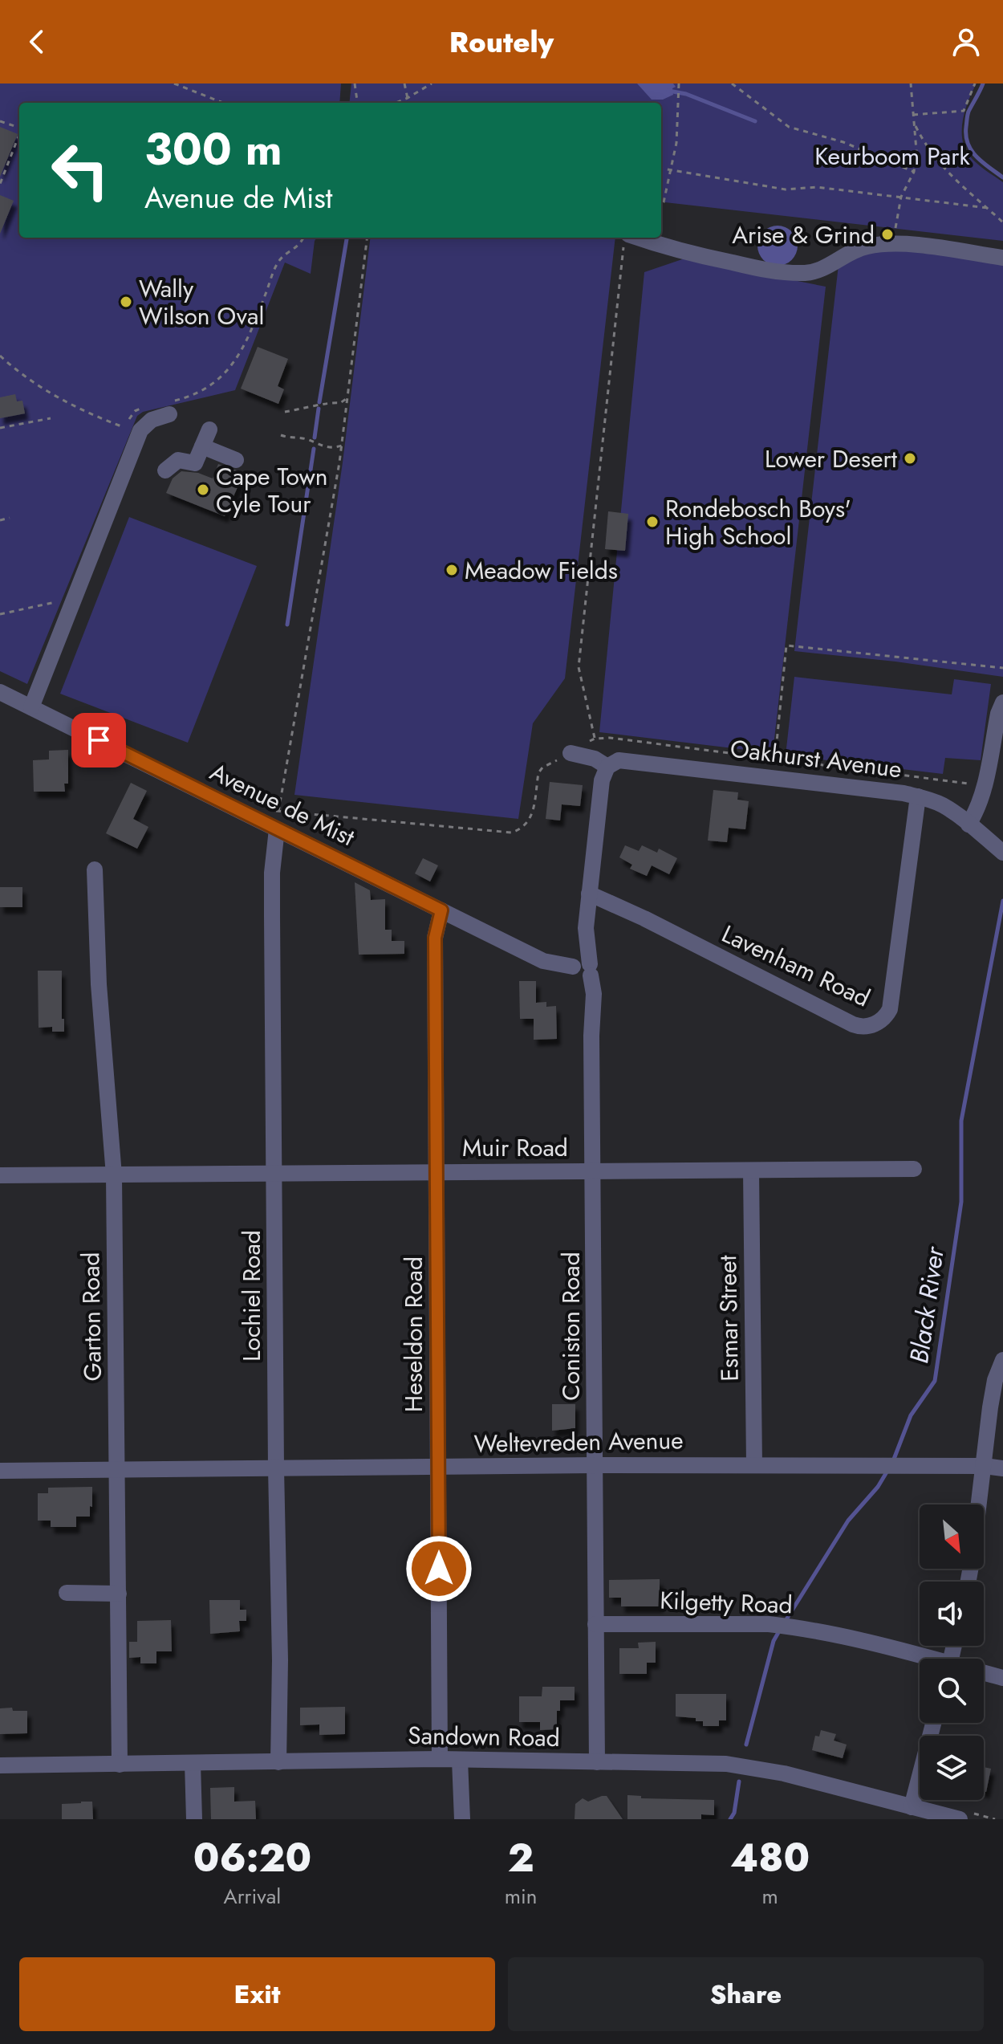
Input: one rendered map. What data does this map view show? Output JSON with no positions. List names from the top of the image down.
{
  "streets": {
    "street": [
      "Oakhurst Avenue",
      "Avenue de Mist",
      "Lavenham Road",
      "Muir Road",
      "Lochiel Road",
      "Garton Road",
      "Esmar Street",
      "Coniston Road",
      "Heseldon Road",
      "Weltevreden Avenue",
      "Kilgetty Road",
      "Sandown Road"
    ]
  },
  "crossings": [
    ["Oakhurst Avenue", "Lavenham Road"],
    ["Oakhurst Avenue", "Coniston Road"],
    ["Avenue de Mist", "Lochiel Road"],
    ["Avenue de Mist", "Coniston Road"],
    ["Avenue de Mist", "Heseldon Road"],
    ["Lavenham Road", "Coniston Road"],
    ["Muir Road", "Lochiel Road"],
    ["Muir Road", "Garton Road"],
    ["Muir Road", "Esmar Street"],
    ["Muir Road", "Coniston Road"],
    ["Muir Road", "Heseldon Road"],
    ["Lochiel Road", "Weltevreden Avenue"],
    ["Lochiel Road", "Sandown Road"],
    ["Garton Road", "Weltevreden Avenue"],
    ["Garton Road", "Sandown Road"],
    ["Esmar Street", "Weltevreden Avenue"],
    ["Coniston Road", "Weltevreden Avenue"],
    ["Coniston Road", "Kilgetty Road"],
    ["Coniston Road", "Sandown Road"],
    ["Heseldon Road", "Weltevreden Avenue"],
    ["Heseldon Road", "Sandown Road"]
  ],
  "water": ["Black River"],
  "parks": ["Keurboom Park"],
  "places": [
    "Arise & Grind",
    "Wally Wilson Oval",
    "Lower Desert",
    "Cape Town Cyle Tour",
    "Rondebosch Boys' High School",
    "Meadow Fields"
  ],
  "north": "bottom right",
  "page": {
    "header": "Routely",
    "turn": ["300 m", "Avenue de Mist"],
    "eta": [
      "06:20",
      "Arrival",
      "2",
      "min",
      "480",
      "m"
    ],
    "buttons": ["Exit", "Share"]
  }
}
